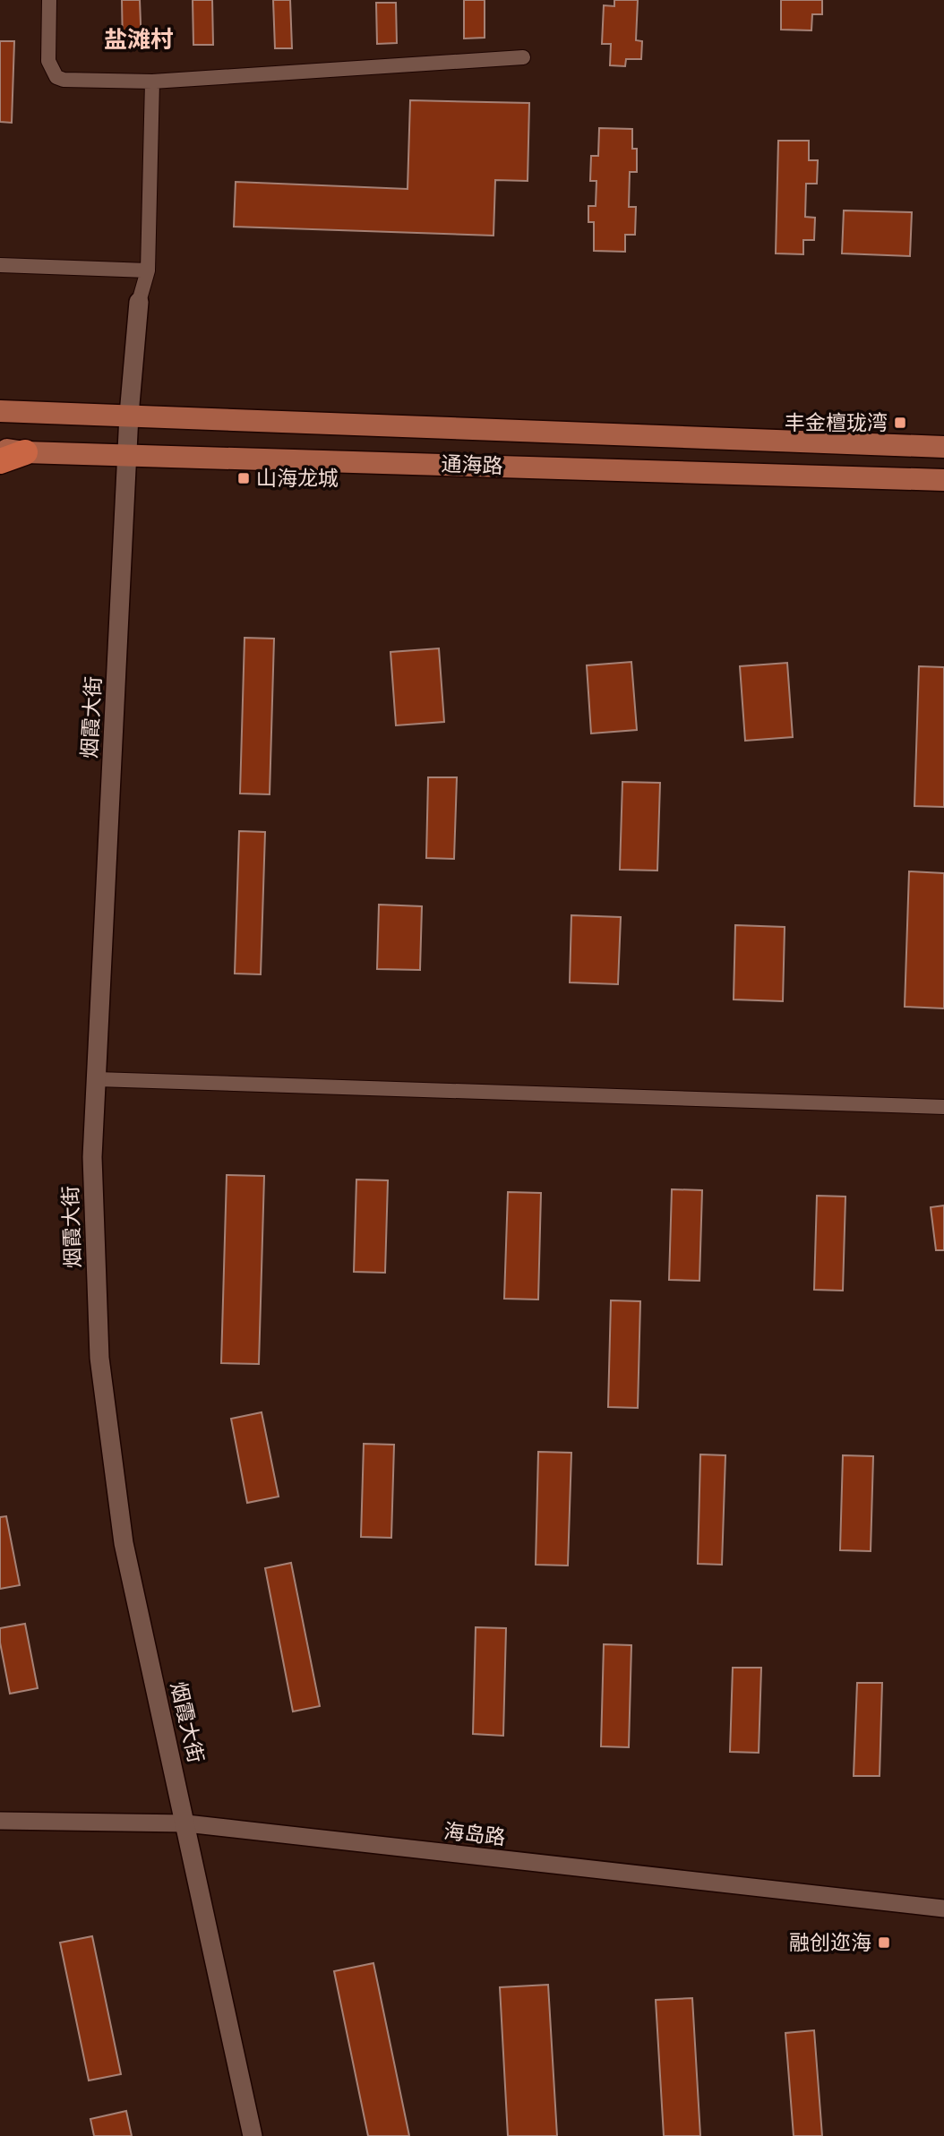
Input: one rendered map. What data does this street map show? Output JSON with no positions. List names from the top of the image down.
{
  "streets": {
    "main road": ["通海路", "烟霞大街"],
    "street": ["海岛路"]
  },
  "crossings": [
    ["通海路", "烟霞大街"],
    ["烟霞大街", "海岛路"]
  ],
  "districts": ["盐滩村"],
  "places": {
    "transit": ["丰金檀珑湾", "山海龙城", "融创迩海"]
  }
}
